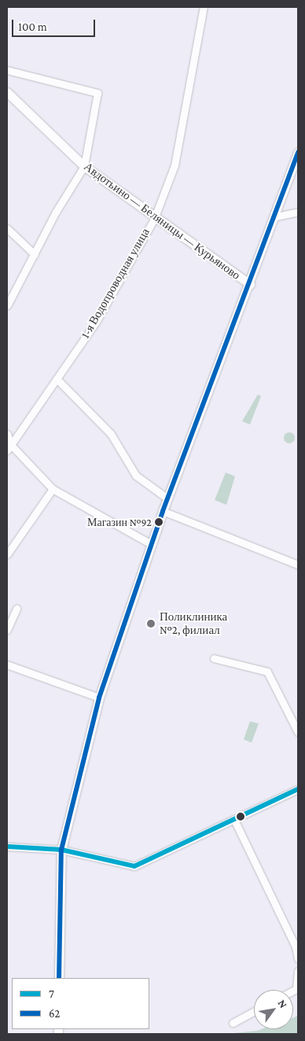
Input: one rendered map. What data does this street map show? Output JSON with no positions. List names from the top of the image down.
{
  "streets": {
    "main road": ["Авдотьино — Беляницы — Курьяново"],
    "street": ["1-я Водопроводная улица"]
  },
  "crossings": [
    ["Авдотьино — Беляницы — Курьяново", "1-я Водопроводная улица"]
  ],
  "places": ["Магазин №92", "Поликлиника №2, филиал"],
  "lines": ["transit line 62", "transit line 7"],
  "legend": ["7", "62"],
  "scale_bar": "100 m",
  "north": "top right"
}
